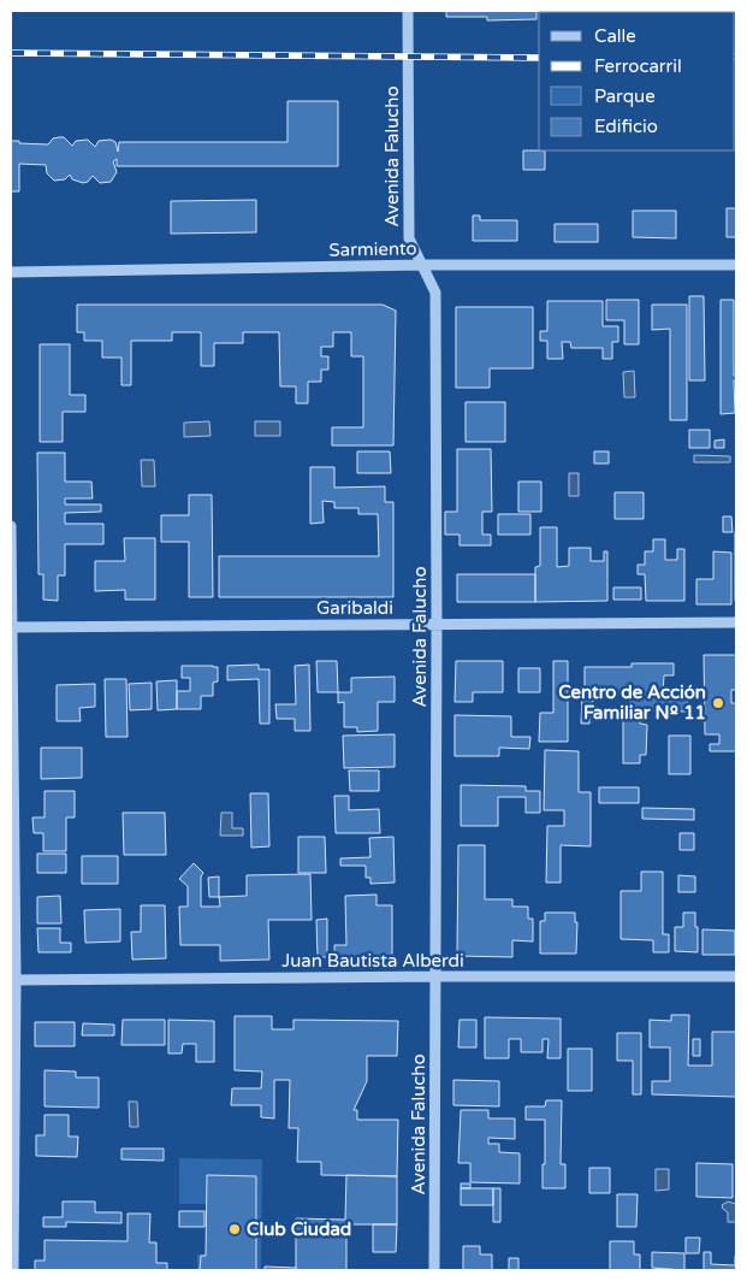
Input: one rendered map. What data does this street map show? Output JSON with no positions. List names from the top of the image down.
{
  "streets": {
    "street": [
      "Avenida Falucho",
      "Sarmiento",
      "Garibaldi",
      "Juan Bautista Alberdi"
    ]
  },
  "crossings": [
    ["Avenida Falucho", "Sarmiento"],
    ["Avenida Falucho", "Garibaldi"],
    ["Avenida Falucho", "Juan Bautista Alberdi"]
  ],
  "places": ["Centro de Acción Familiar Nº 11", "Club Ciudad"],
  "legend": [
    "Calle",
    "Ferrocarril",
    "Parque",
    "Edificio"
  ]
}
